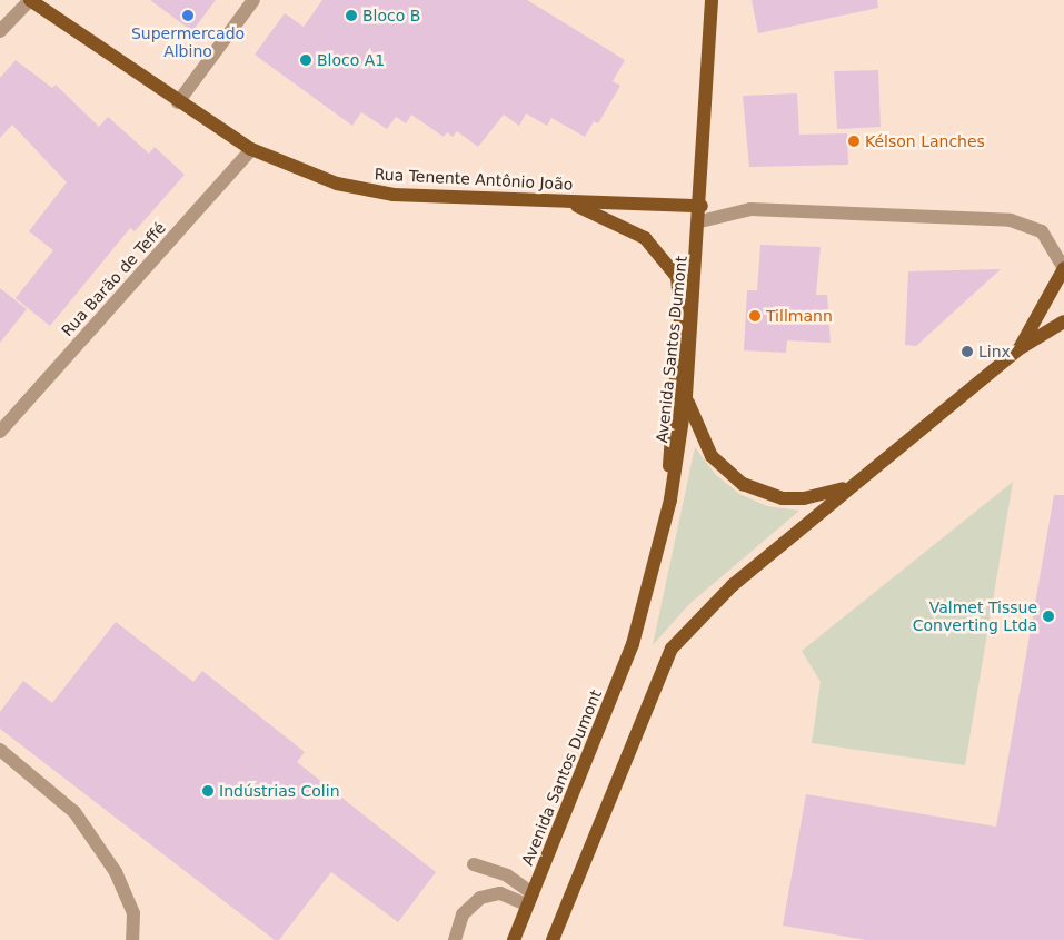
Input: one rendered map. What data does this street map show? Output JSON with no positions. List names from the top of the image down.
{
  "streets": {
    "main road": ["Rua Tenente Antônio João", "Avenida Santos Dumont"],
    "street": ["Rua Barão de Teffé"]
  },
  "crossings": [
    ["Rua Tenente Antônio João", "Rua Barão de Teffé"],
    ["Rua Tenente Antônio João", "Avenida Santos Dumont"]
  ],
  "places": [
    "Supermercado Albino",
    "Bloco B",
    "Bloco A1",
    "Kélson Lanches",
    "Tillmann",
    "Linx",
    "Valmet Tissue Converting Ltda",
    "Indústrias Colin"
  ]
}
